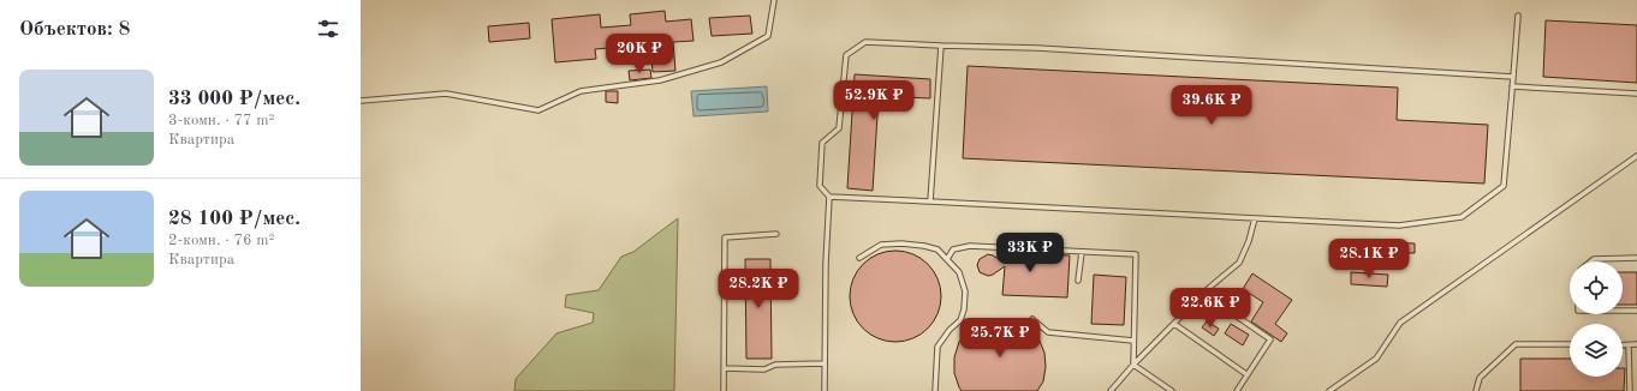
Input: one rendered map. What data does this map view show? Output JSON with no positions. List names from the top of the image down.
{
  "page": {
    "heading": "Объектов: 8",
    "price": [
      "20K ₽",
      "52.9K ₽",
      "39.6K ₽",
      "33K ₽",
      "28.1K ₽",
      "28.2K ₽",
      "22.6K ₽",
      "25.7K ₽"
    ],
    "list": [
      {
        "name": "33 000 ₽/мес.",
        "note": "3-комн. · 77 m² · Квартира"
      },
      {
        "name": "28 100 ₽/мес.",
        "note": "2-комн. · 76 m² · Квартира"
      }
    ]
  }
}
